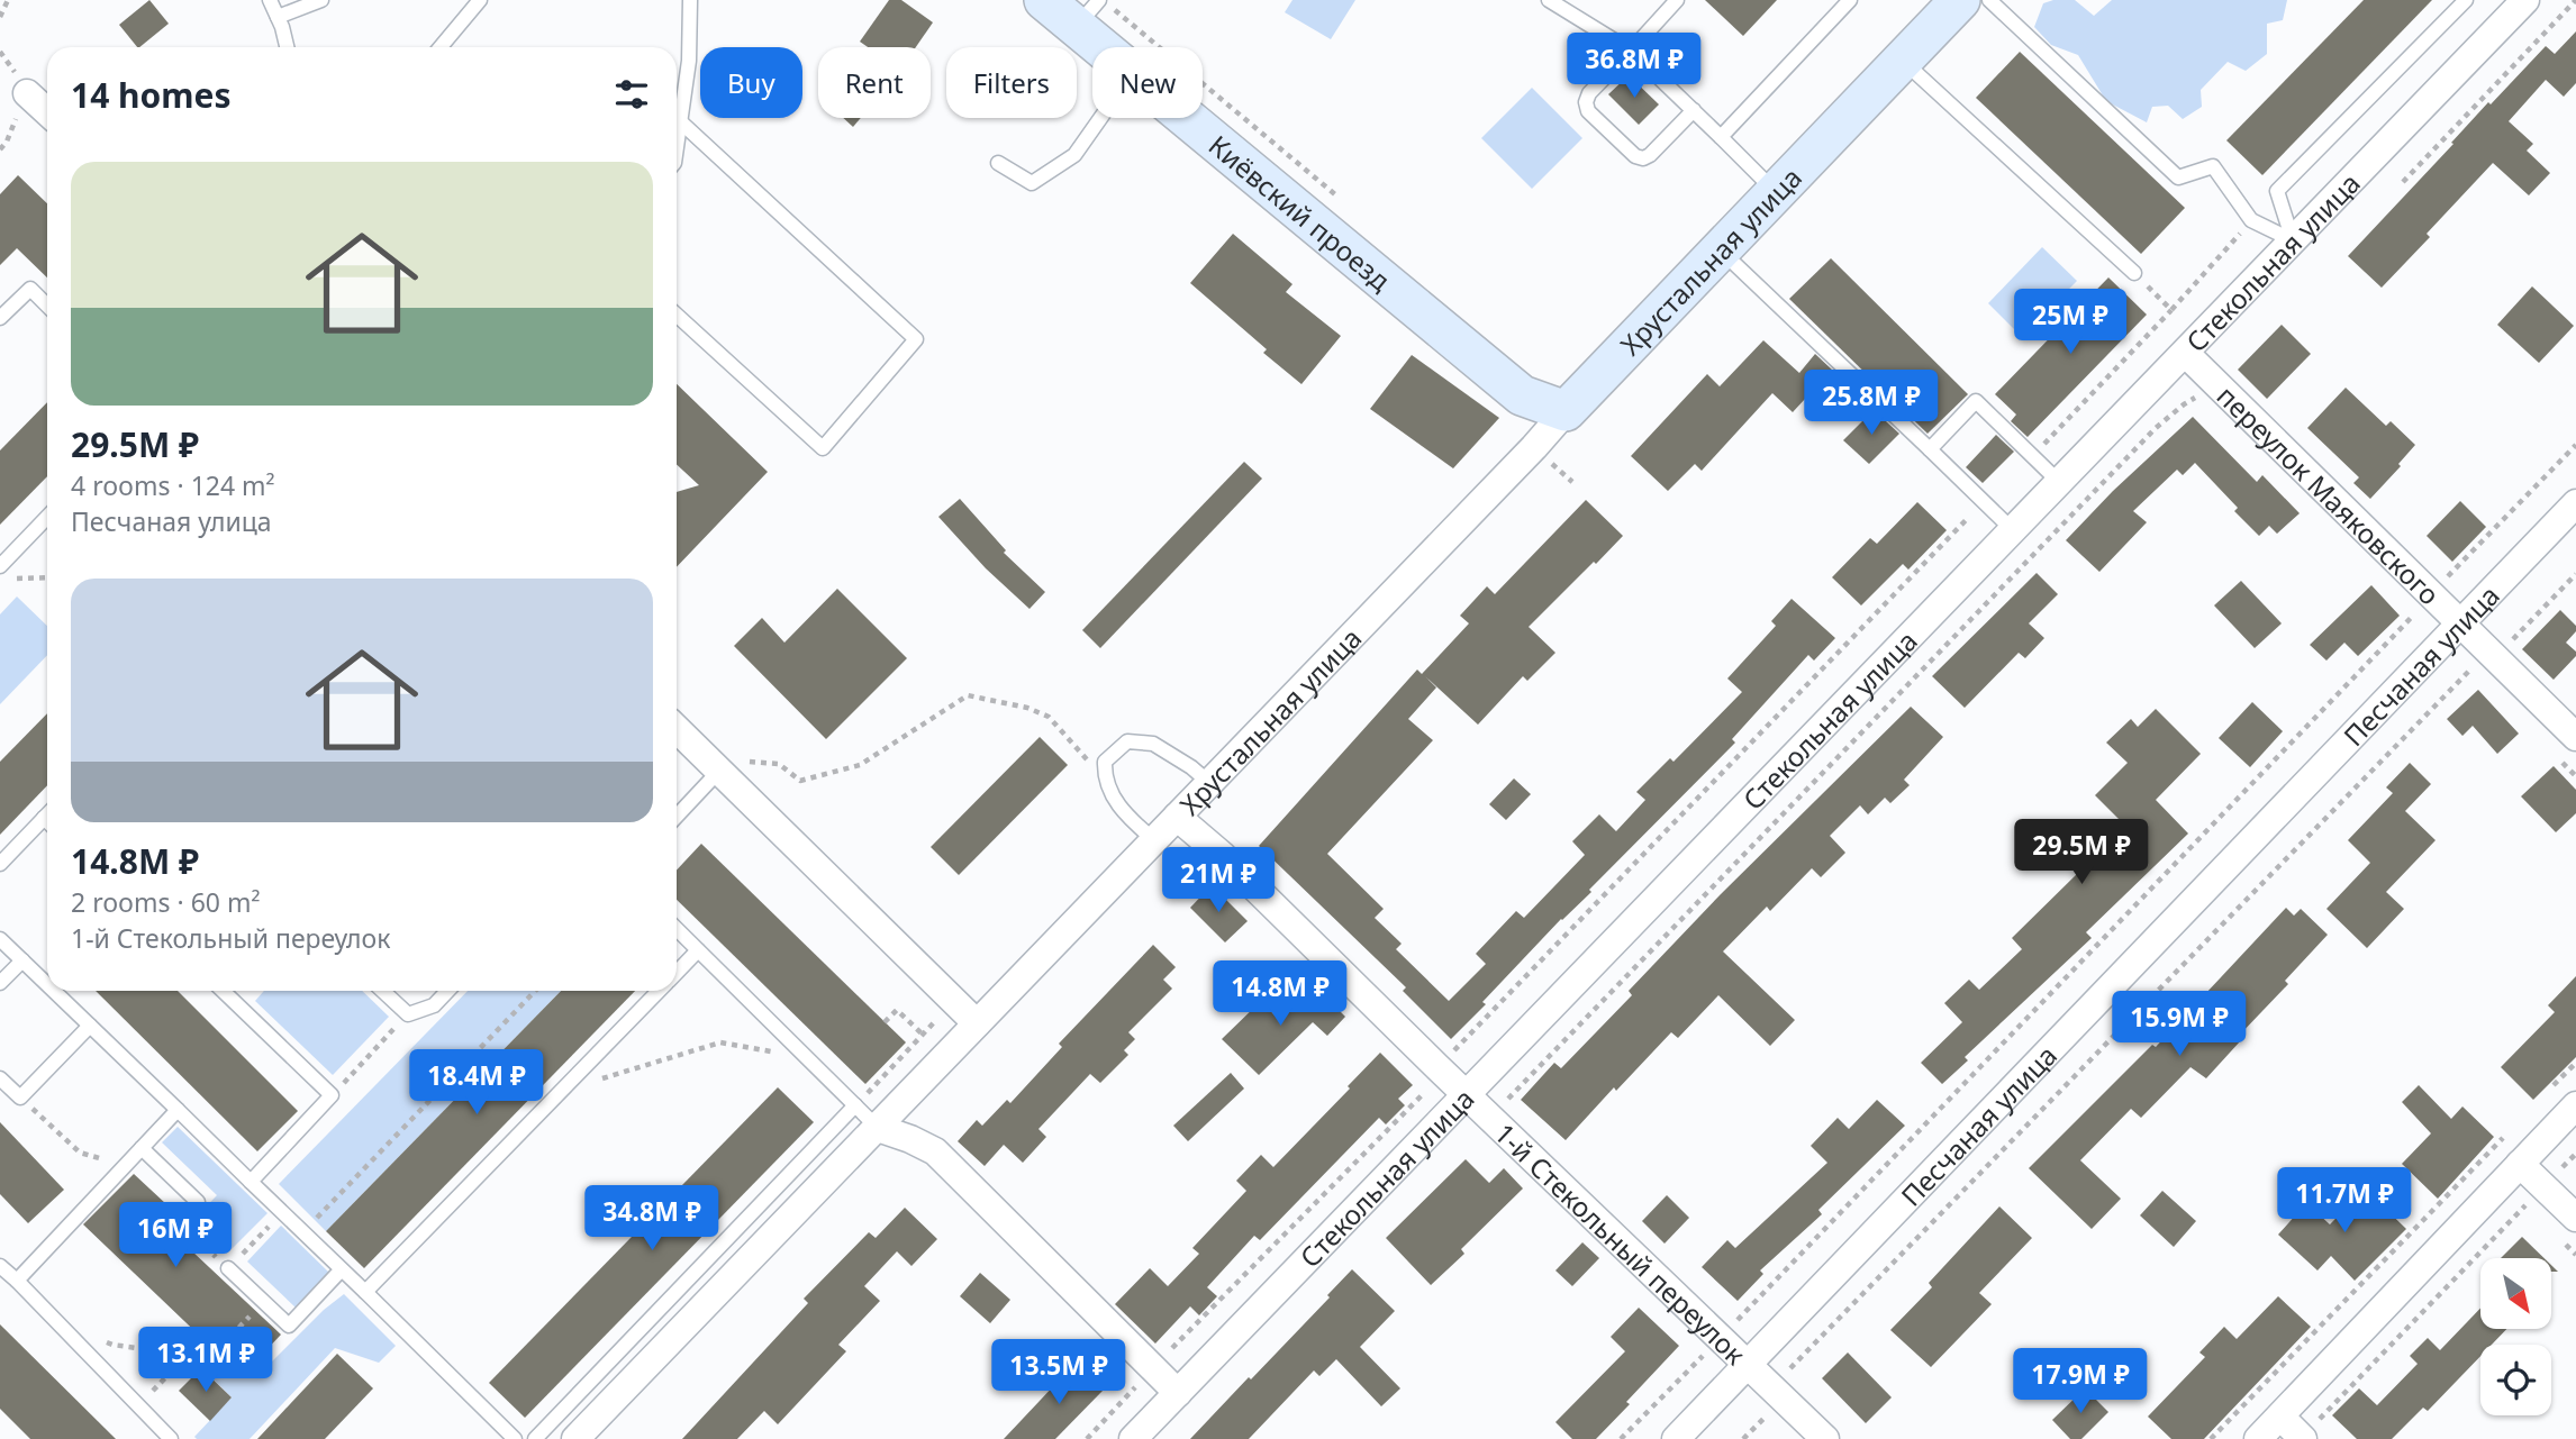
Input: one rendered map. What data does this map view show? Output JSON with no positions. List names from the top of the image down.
{
  "streets": {
    "main road": ["Киёвский проезд", "Хрустальная улица"],
    "street": [
      "Стекольная улица",
      "переулок Маяковского",
      "Песчаная улица",
      "1-й Стекольный переулок"
    ]
  },
  "crossings": [
    ["Киёвский проезд", "Хрустальная улица"],
    ["Хрустальная улица", "1-й Стекольный переулок"],
    ["Стекольная улица", "переулок Маяковского"],
    ["Стекольная улица", "1-й Стекольный переулок"],
    ["переулок Маяковского", "Песчаная улица"],
    ["Песчаная улица", "1-й Стекольный переулок"]
  ],
  "north": "bottom right",
  "page": {
    "price": [
      "36.8M ₽",
      "25M ₽",
      "25.8M ₽",
      "29.5M ₽",
      "21M ₽",
      "14.8M ₽",
      "15.9M ₽",
      "18.4M ₽",
      "11.7M ₽",
      "34.8M ₽",
      "16M ₽",
      "13.1M ₽",
      "13.5M ₽",
      "17.9M ₽"
    ],
    "chip": [
      "Buy",
      "Rent",
      "Filters",
      "New"
    ],
    "heading": "14 homes",
    "list": [
      {
        "name": "29.5M ₽",
        "note": "4 rooms · 124 m² · Песчаная улица"
      },
      {
        "name": "14.8M ₽",
        "note": "2 rooms · 60 m² · 1-й Стекольный переулок"
      }
    ]
  }
}
